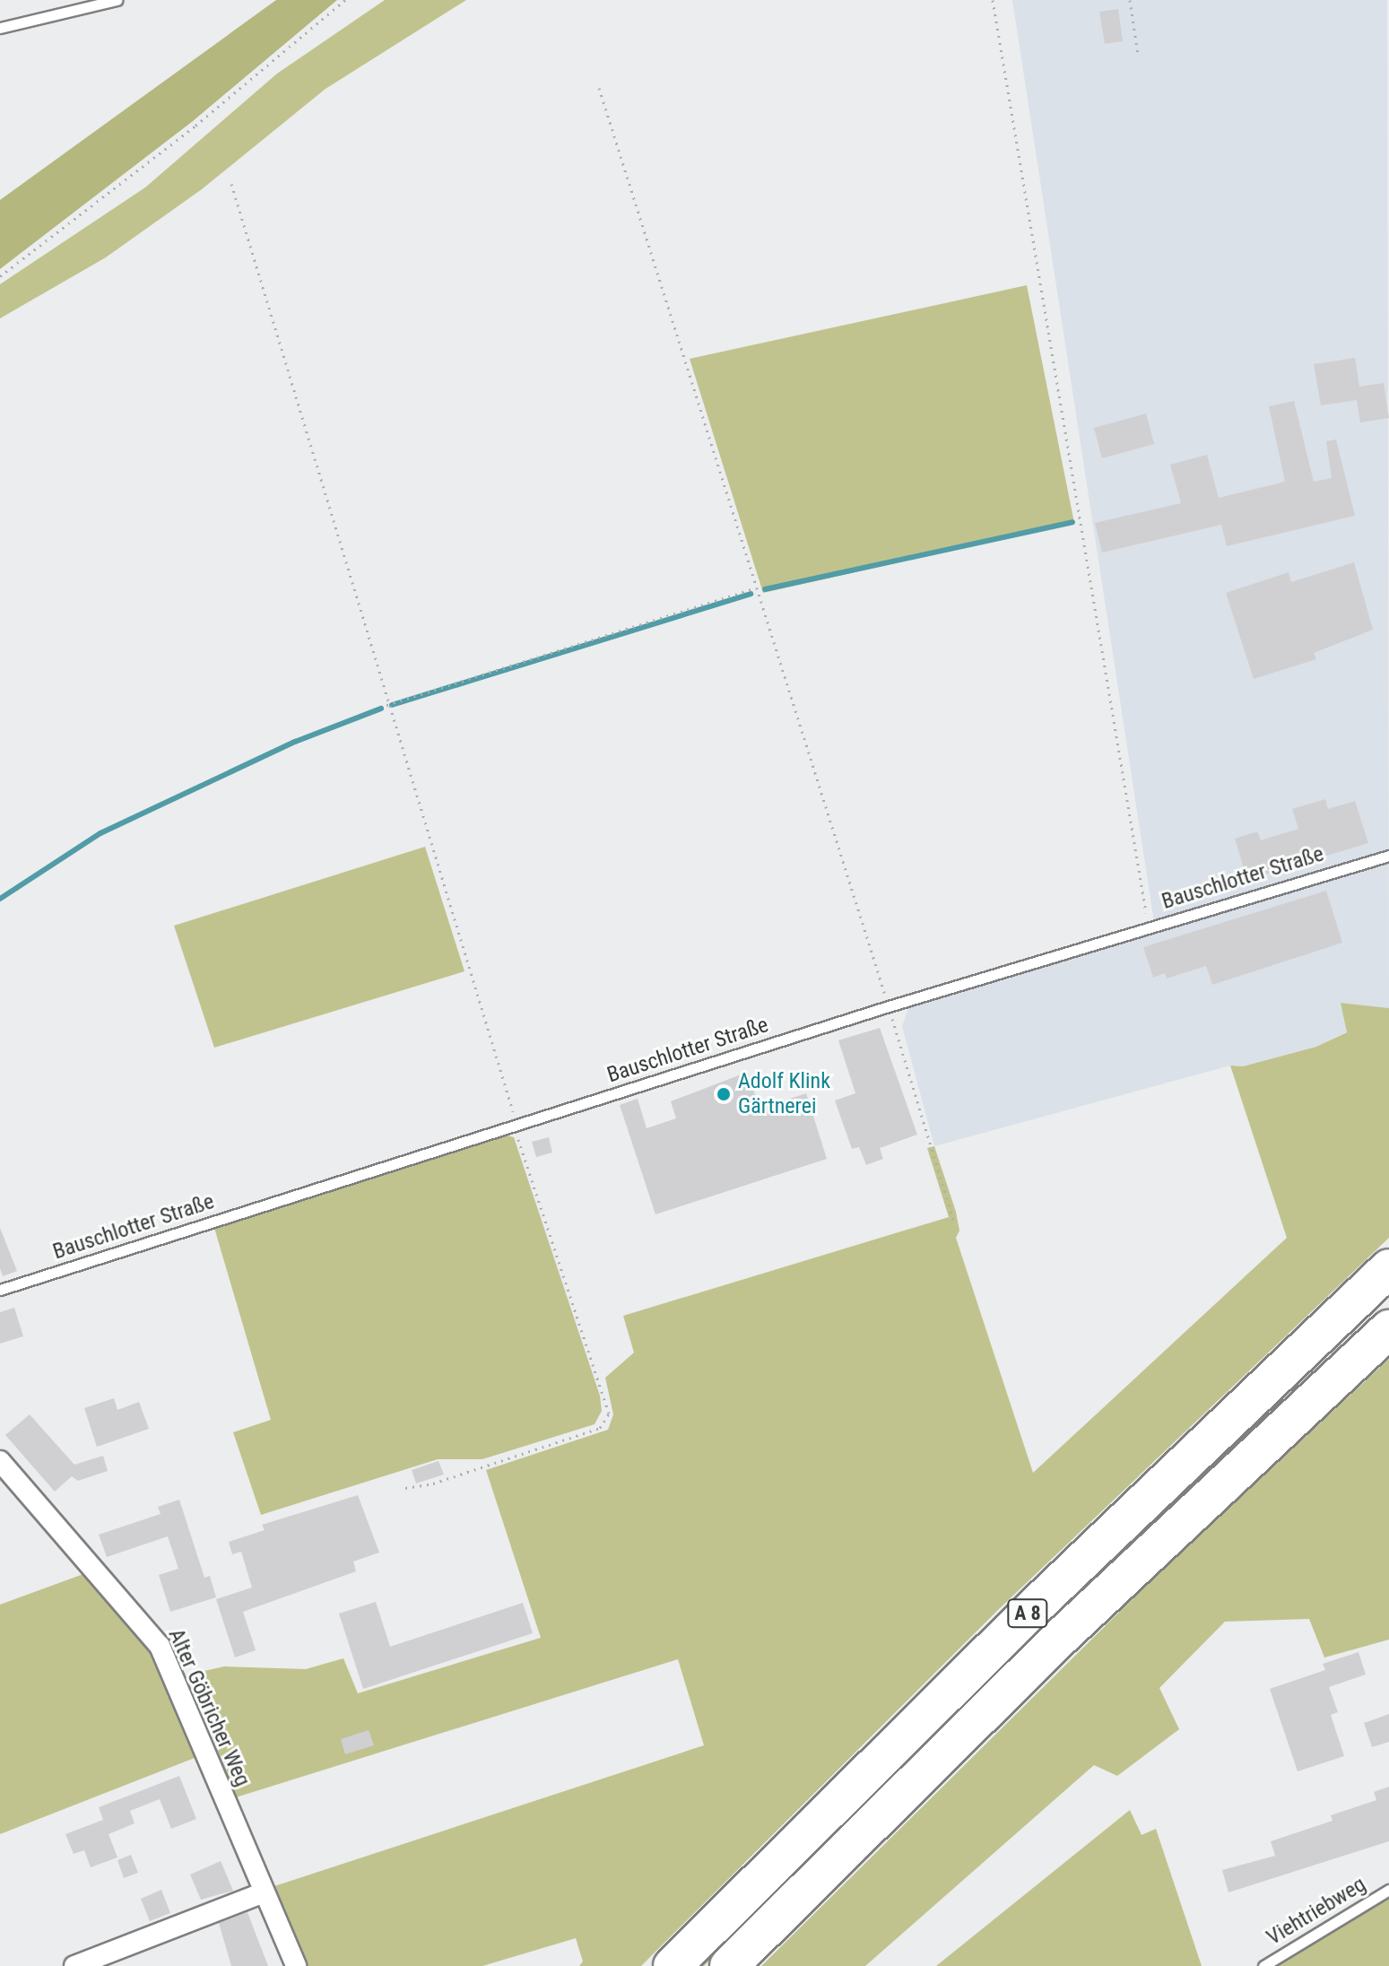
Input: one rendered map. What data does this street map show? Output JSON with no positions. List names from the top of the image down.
{
  "streets": {
    "highway": ["A 8"],
    "street": ["Alter Göbricher Weg"],
    "lane": ["Bauschlotter Straße", "Viehtriebweg"]
  },
  "places": ["Adolf Klink Gärtnerei"]
}
